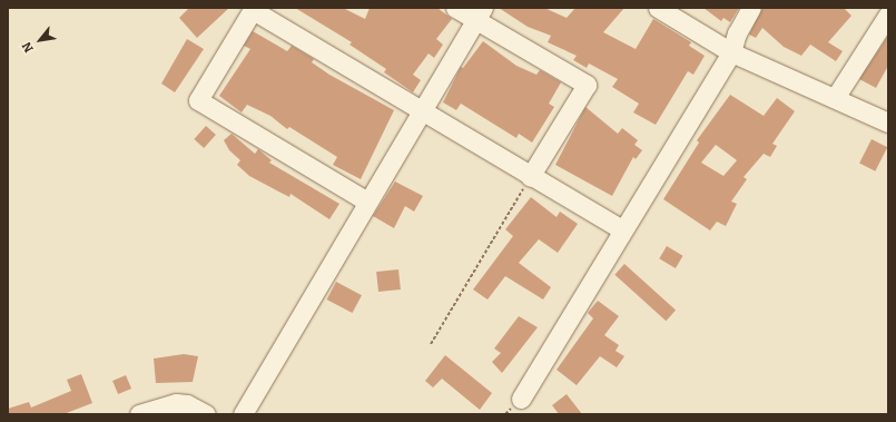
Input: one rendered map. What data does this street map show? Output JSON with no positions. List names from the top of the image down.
{
  "north": "bottom left"
}
